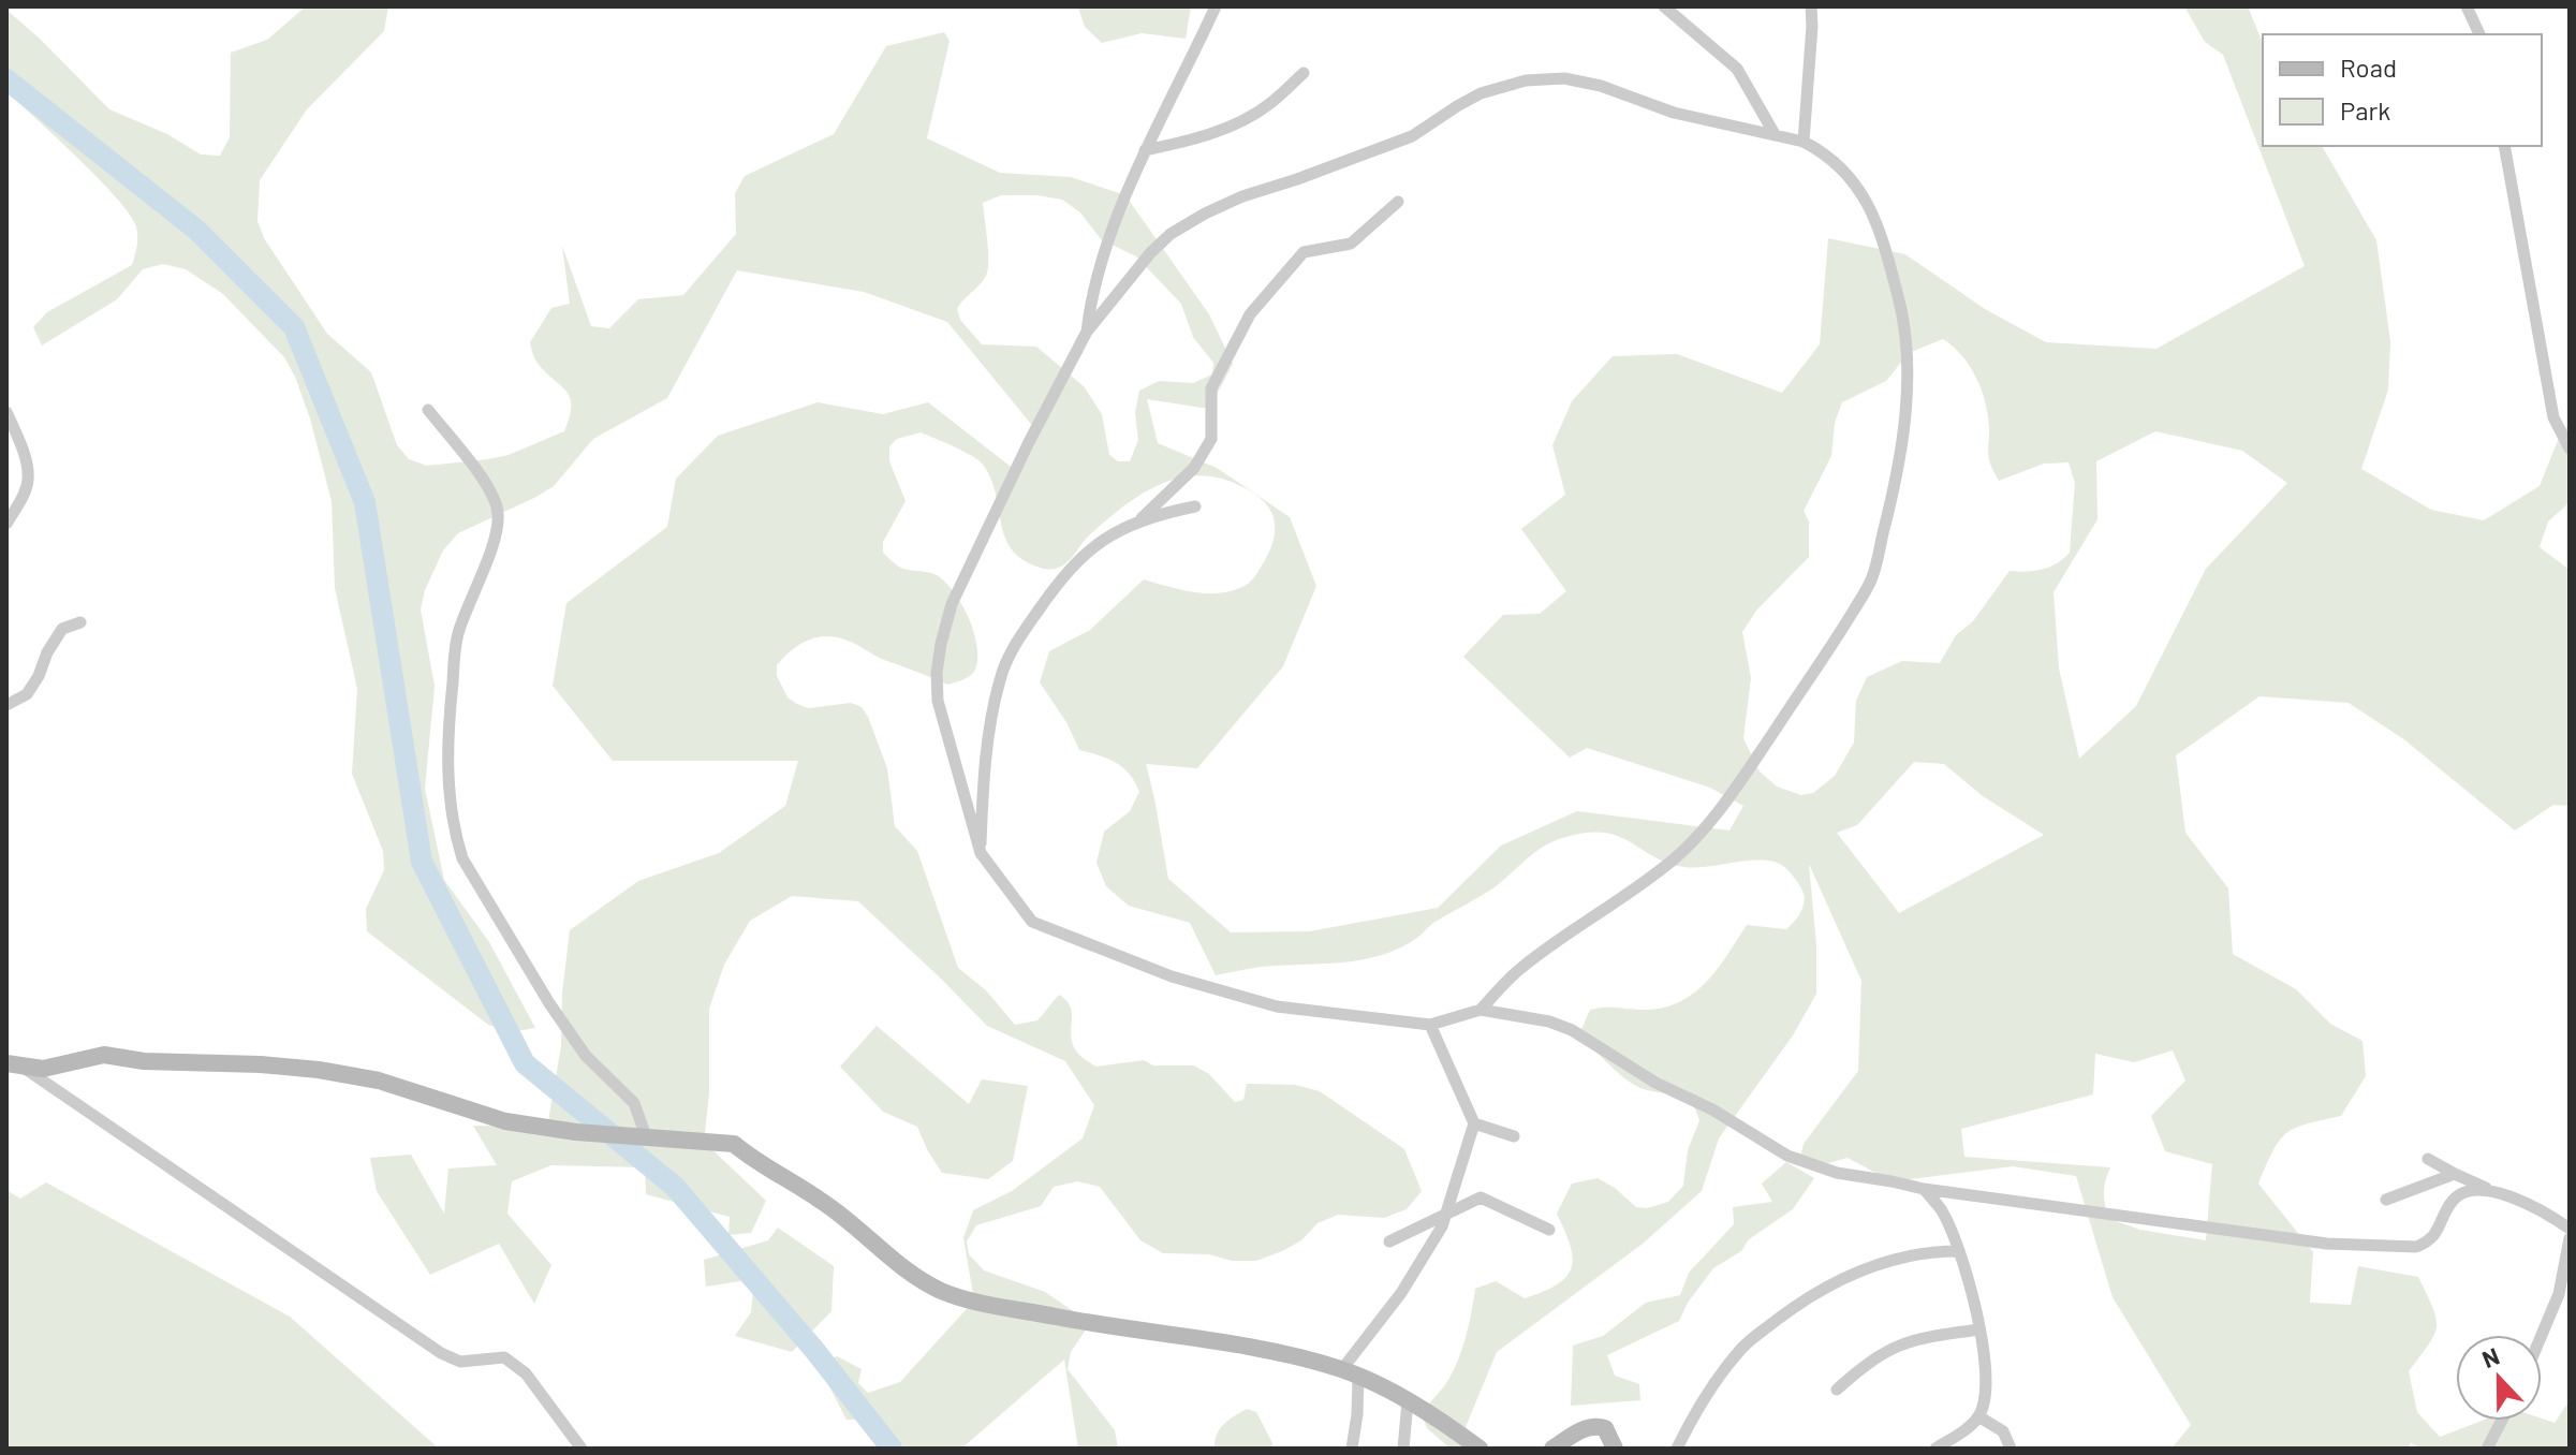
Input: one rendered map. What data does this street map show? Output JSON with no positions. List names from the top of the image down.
{
  "legend": ["Road", "Park"],
  "north": "top"
}
